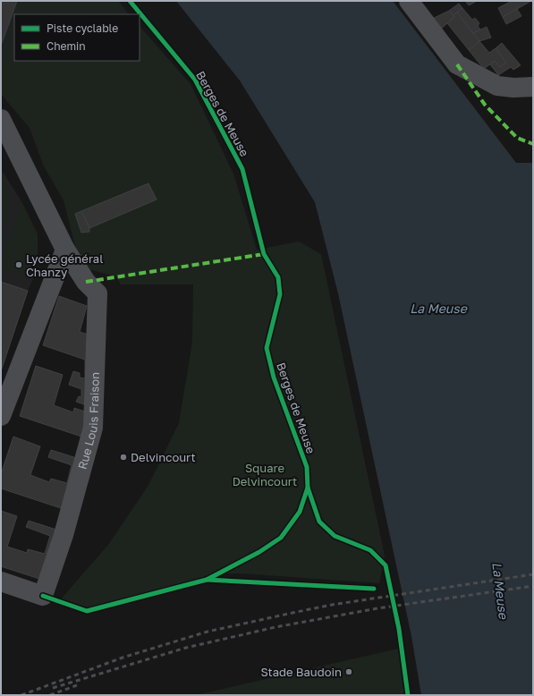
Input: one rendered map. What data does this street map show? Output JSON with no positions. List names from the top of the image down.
{
  "streets": {
    "street": ["Rue Louis Fraison"],
    "cycle path": ["Berges de Meuse"]
  },
  "water": ["La Meuse"],
  "parks": ["Square Delvincourt"],
  "places": ["Lycée général Chanzy", "Delvincourt", "Stade Baudoin"],
  "legend": ["Piste cyclable", "Chemin"]
}
